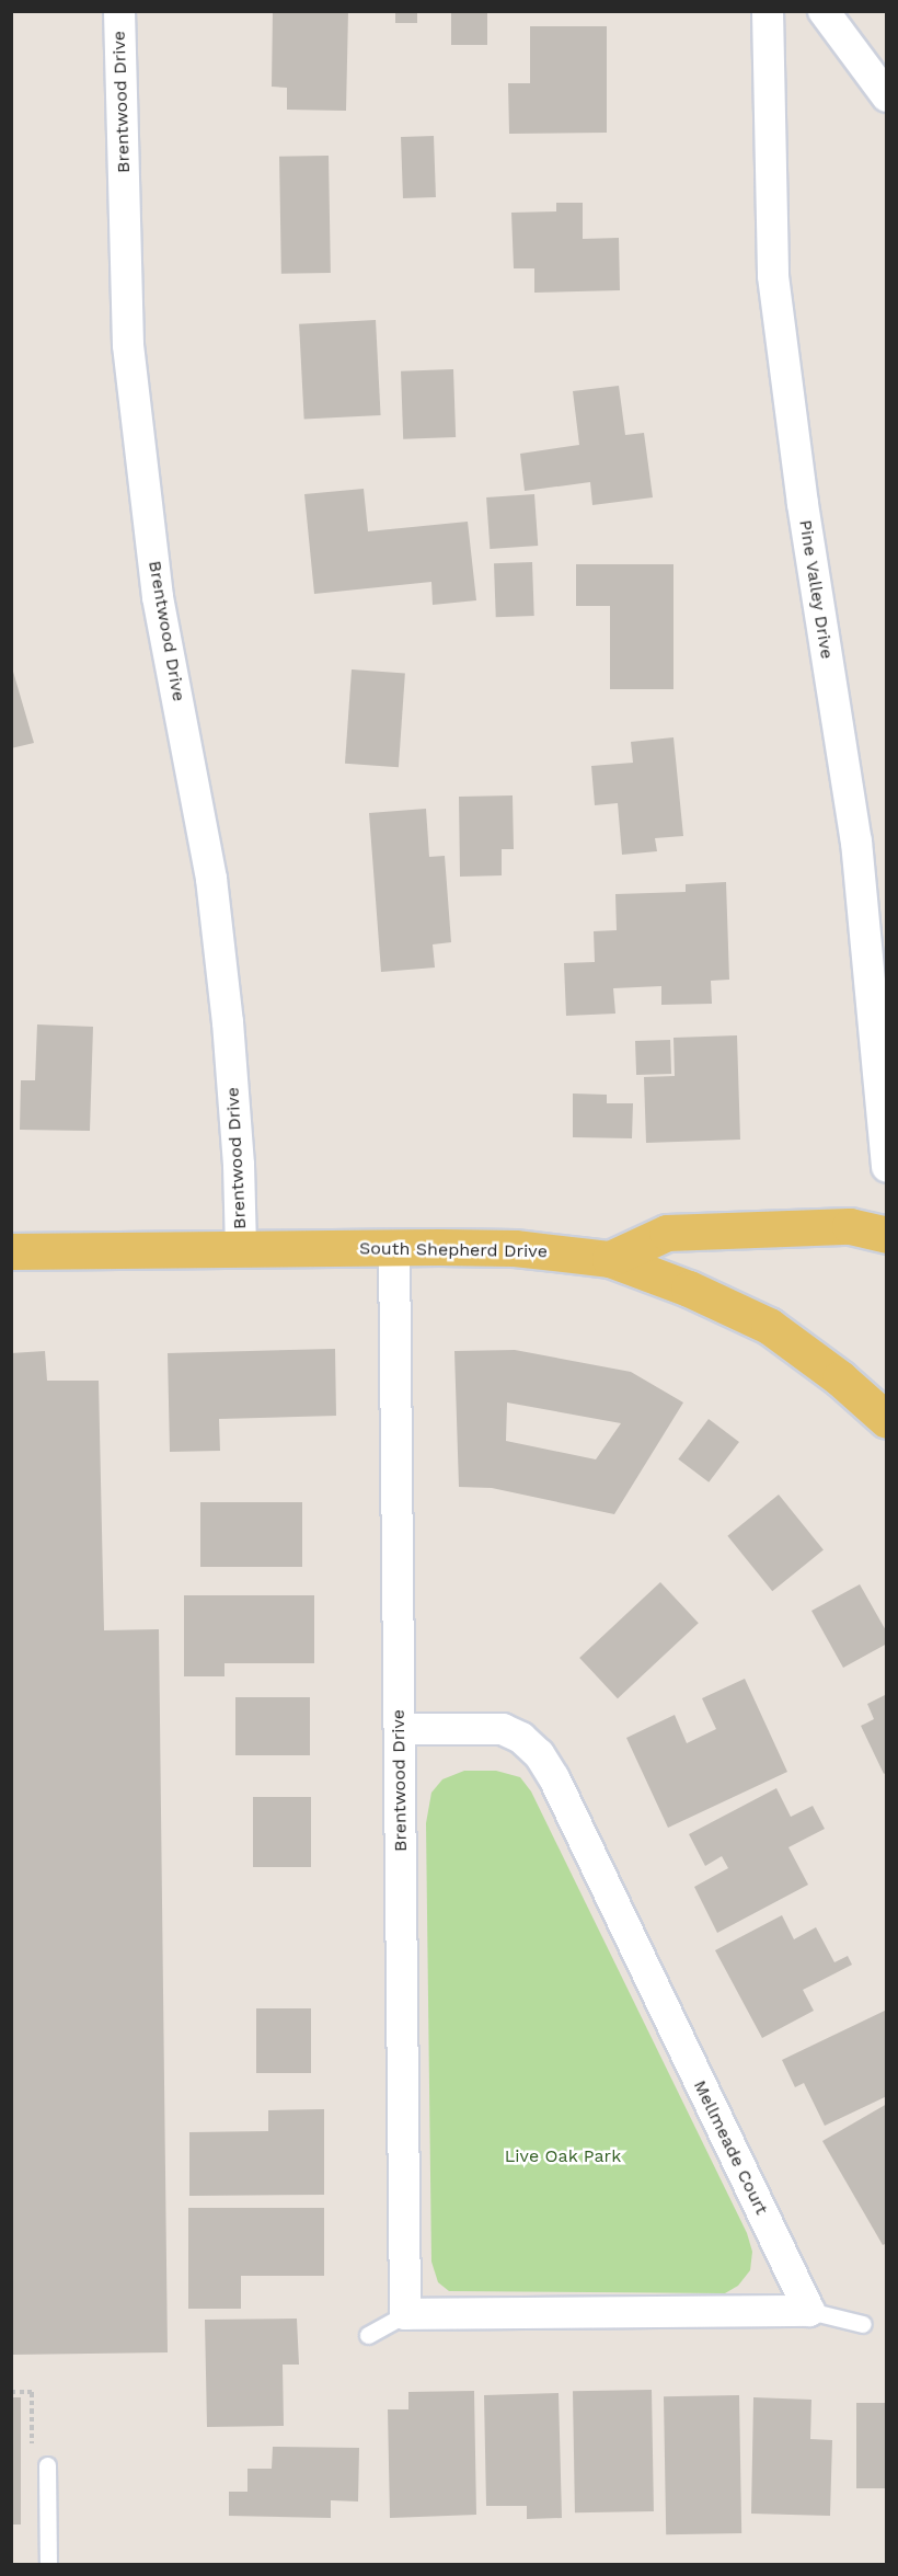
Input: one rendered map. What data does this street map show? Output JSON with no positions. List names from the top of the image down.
{
  "streets": {
    "main road": ["South Shepherd Drive"],
    "street": ["Brentwood Drive", "Pine Valley Drive", "Mellmeade Court"]
  },
  "crossings": [
    ["Brentwood Drive", "South Shepherd Drive"],
    ["Brentwood Drive", "Mellmeade Court"]
  ],
  "parks": ["Live Oak Park"]
}
